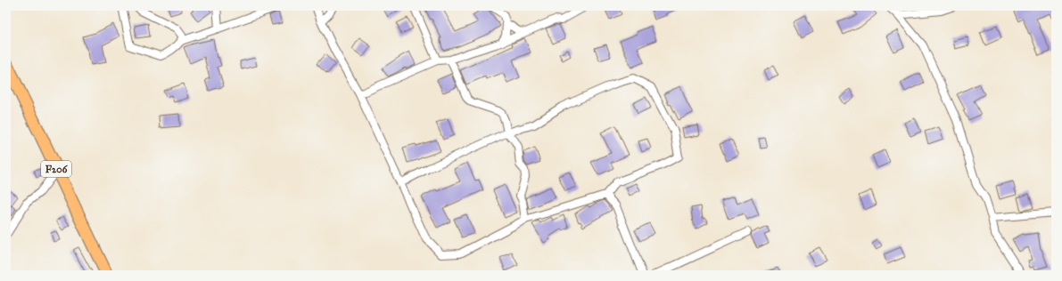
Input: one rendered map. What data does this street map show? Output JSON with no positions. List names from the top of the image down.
{
  "streets": {
    "main road": ["F206"]
  }
}
